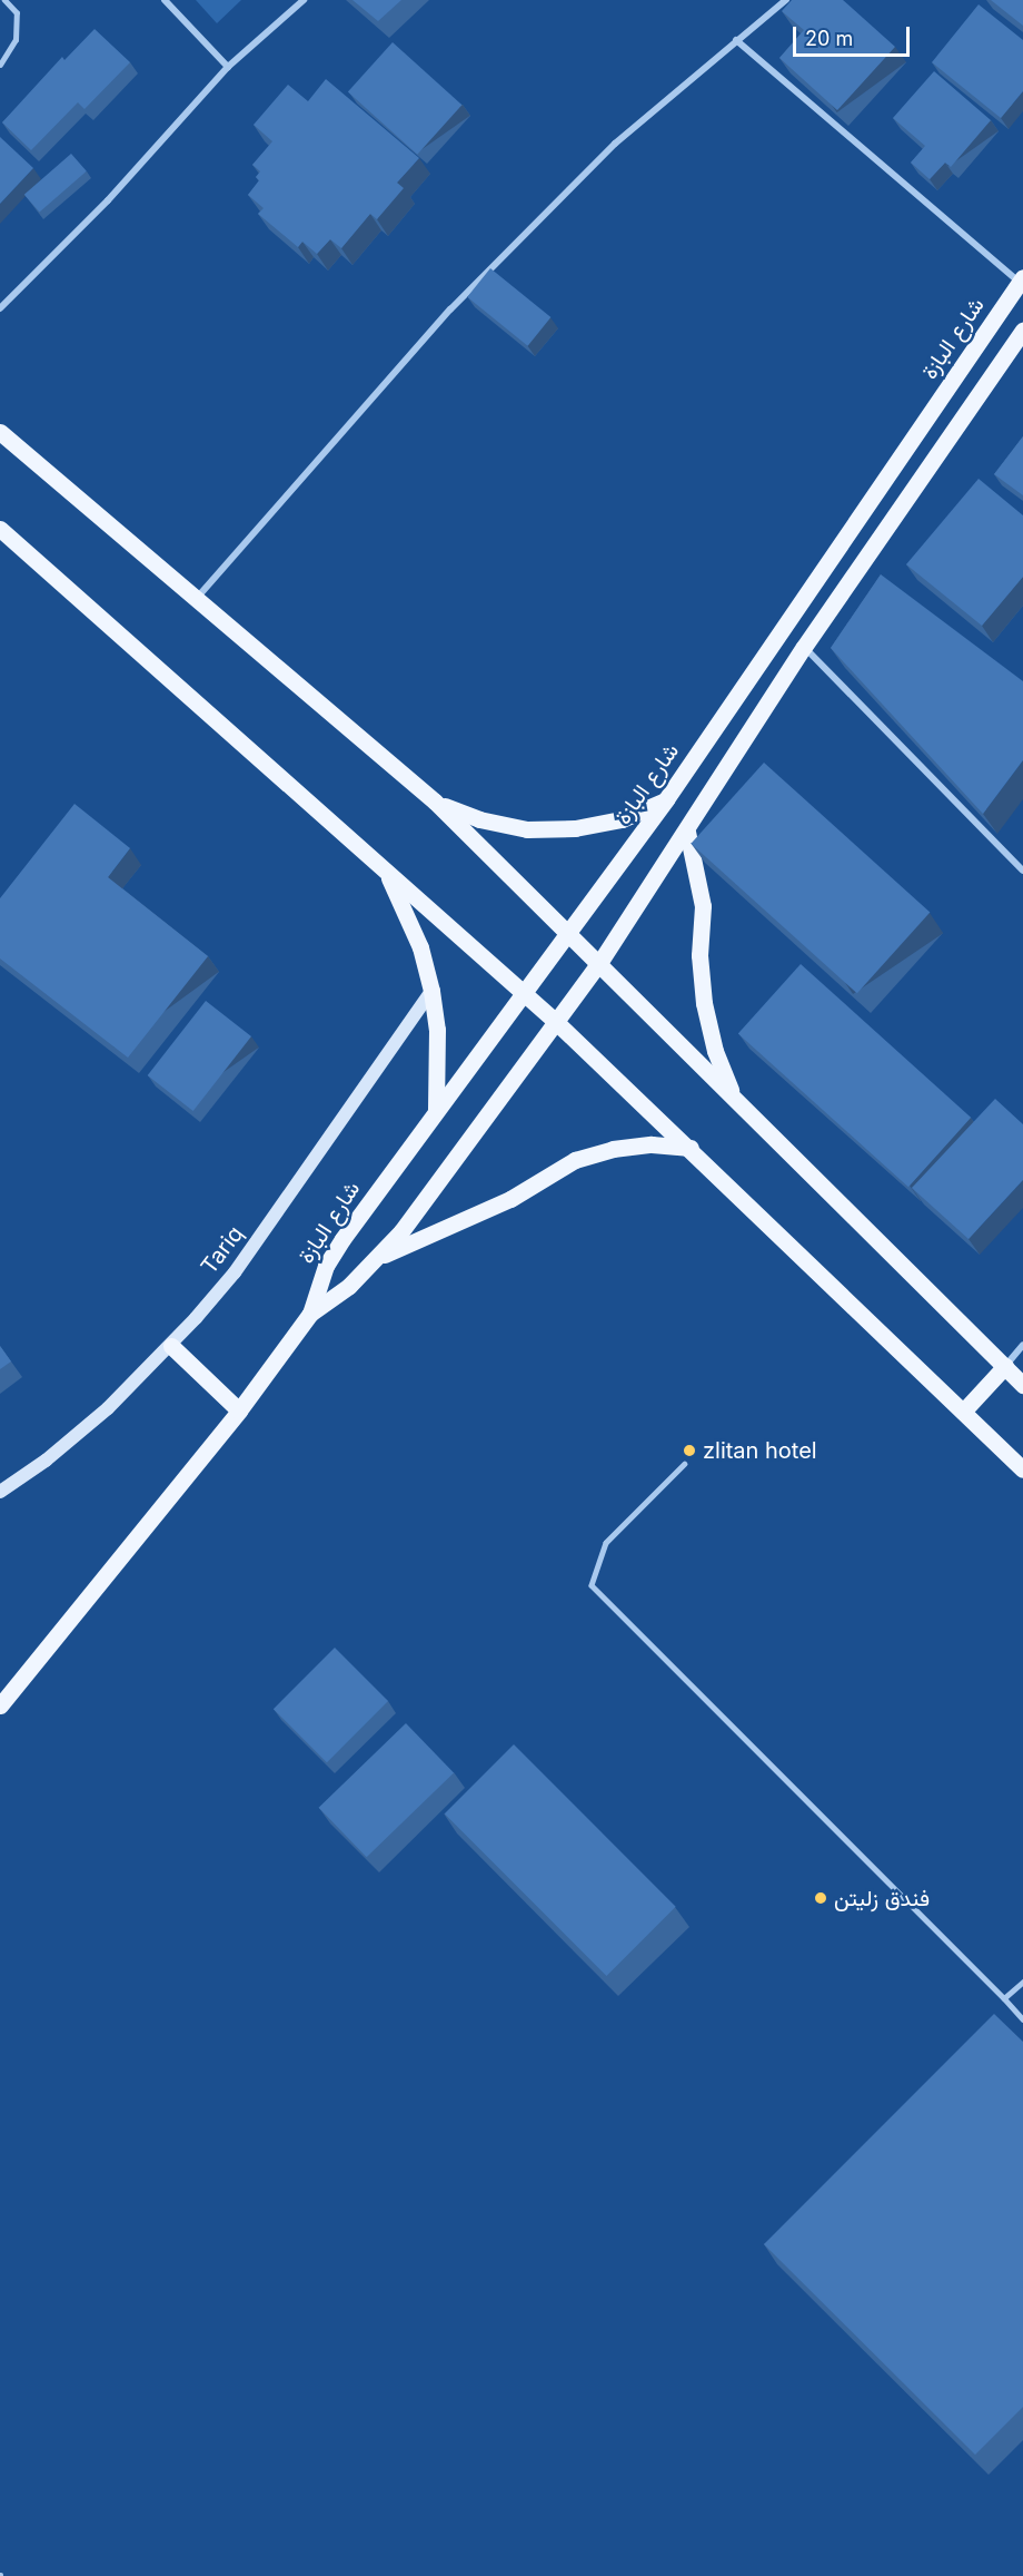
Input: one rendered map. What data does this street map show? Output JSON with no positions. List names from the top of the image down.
{
  "streets": {
    "main road": ["شارع البازة", "Tariq"]
  },
  "places": ["zlitan hotel", "فندق زليتن"],
  "scale_bar": "20 m"
}
